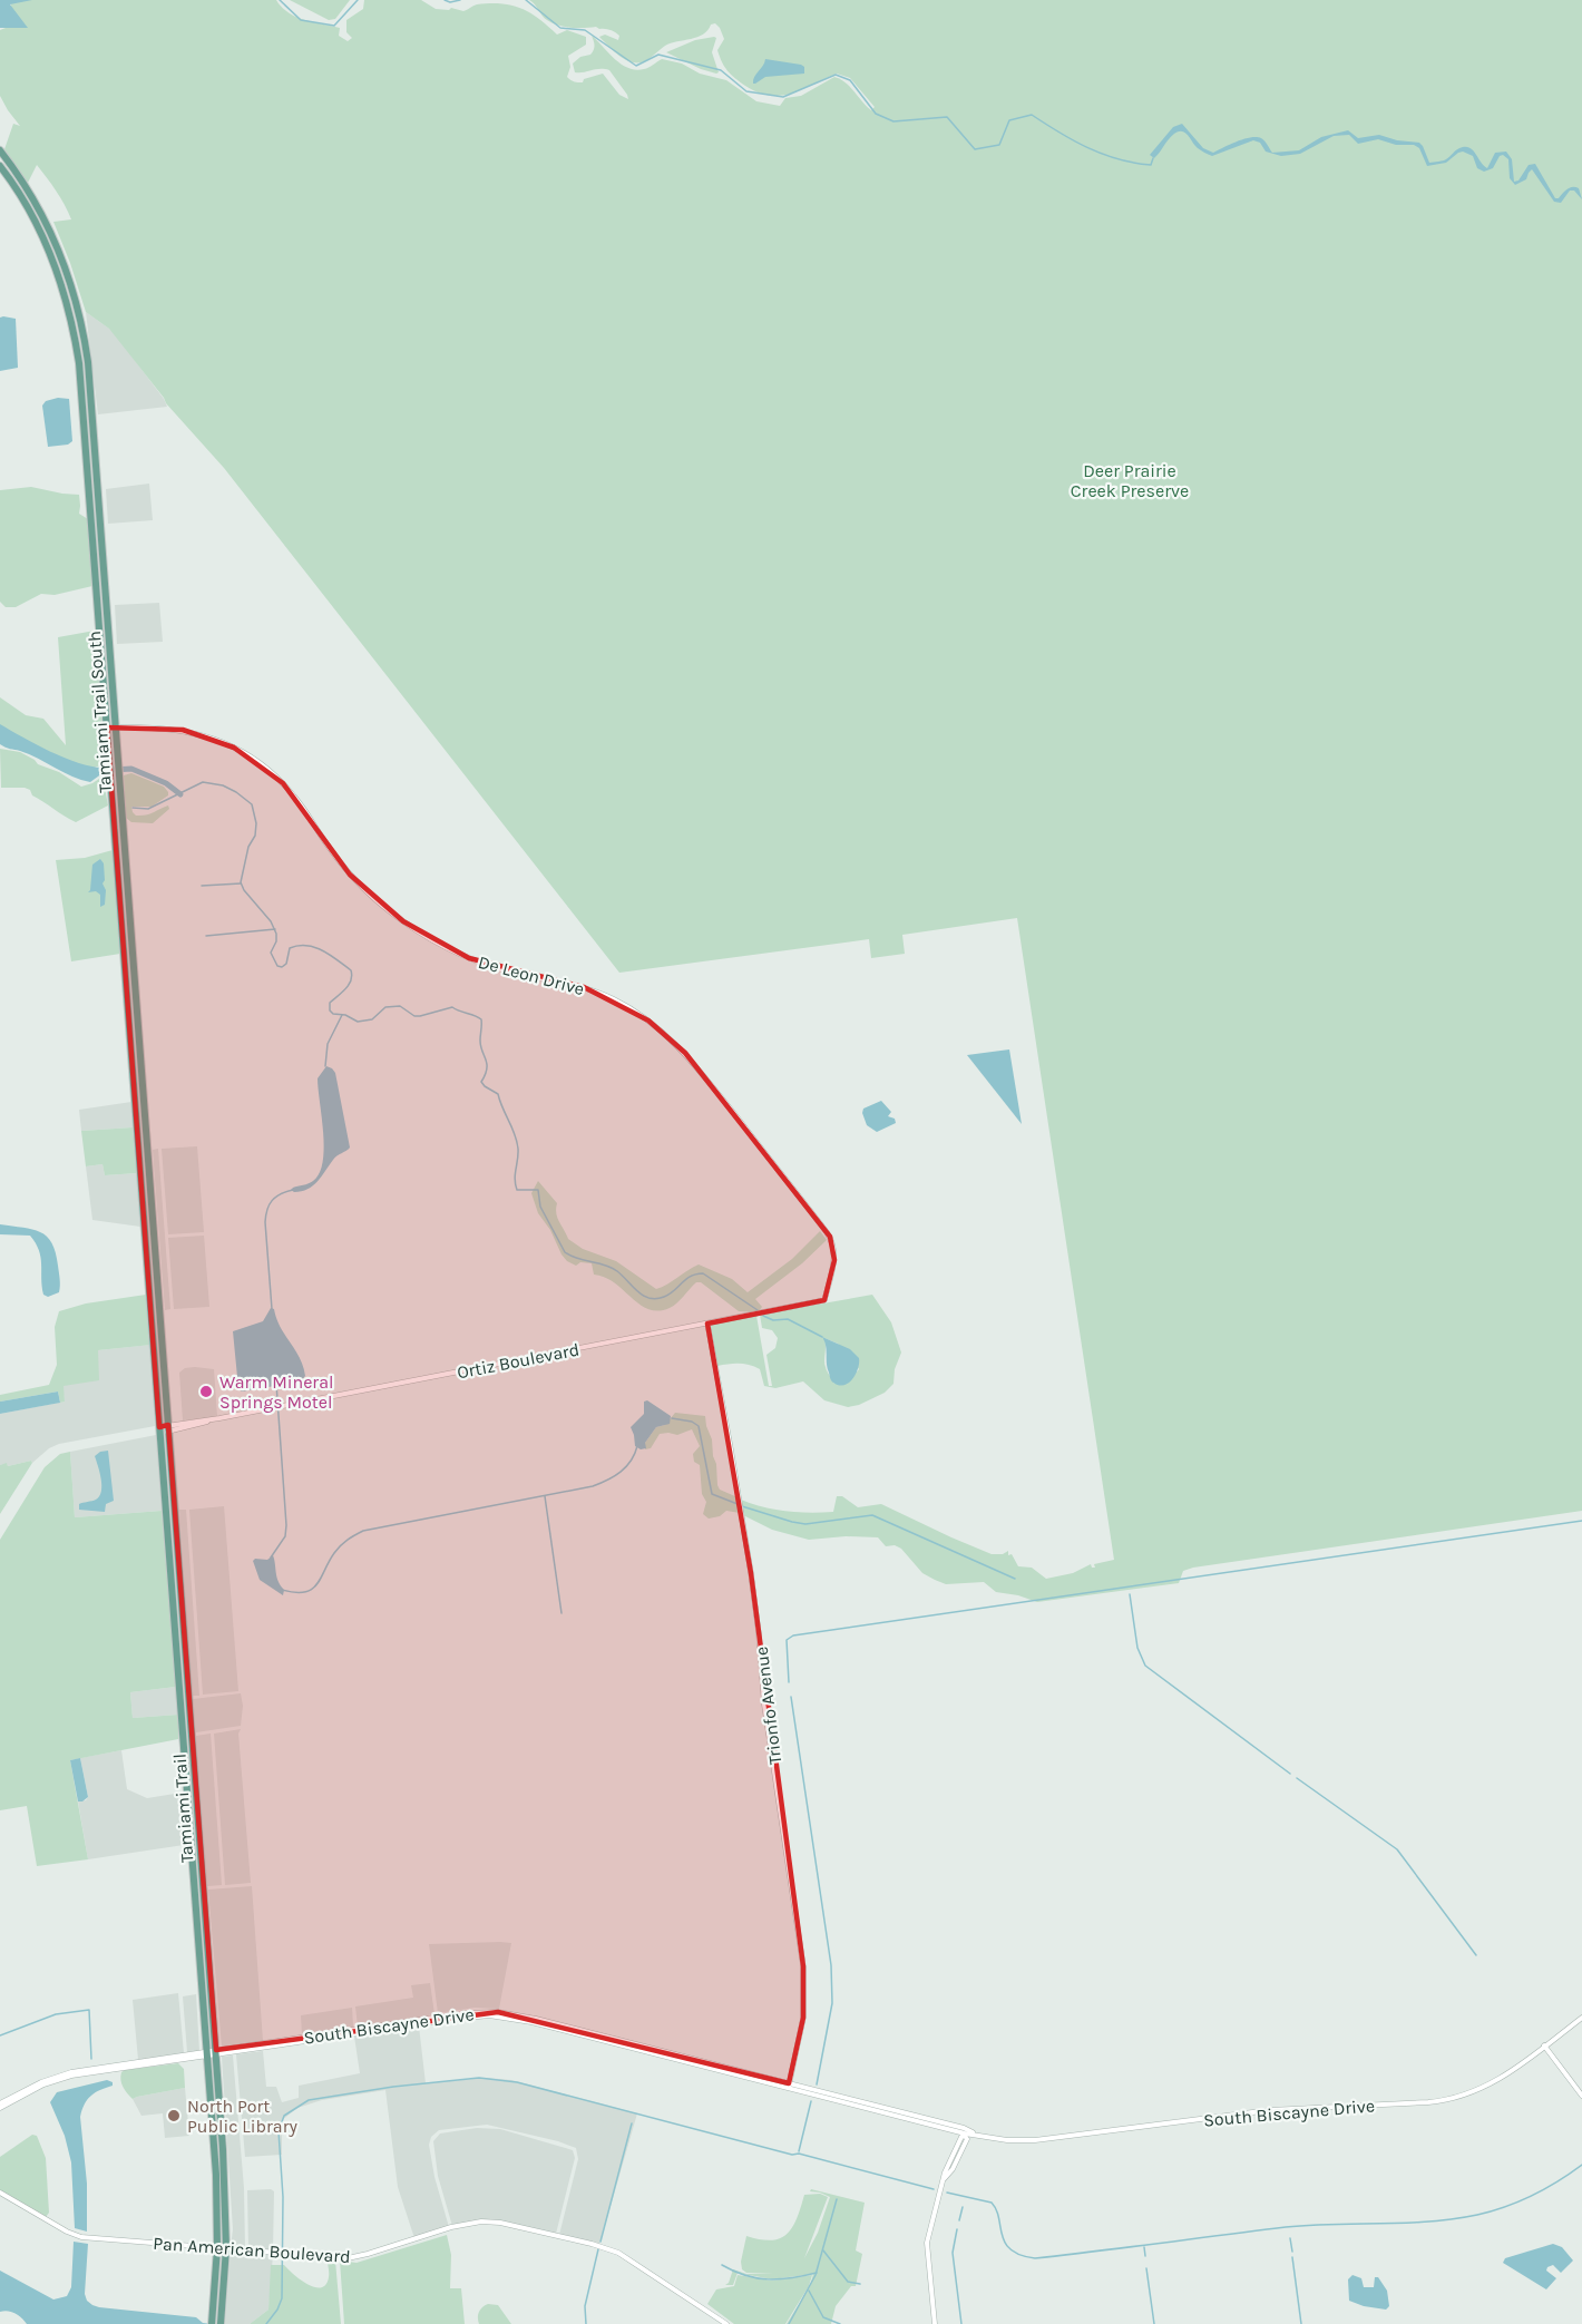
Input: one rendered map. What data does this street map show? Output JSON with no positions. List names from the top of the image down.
{
  "streets": {
    "main road": ["Tamiami Trail South", "Tamiami Trail"],
    "street": [
      "De Leon Drive",
      "Ortiz Boulevard",
      "Trionfo Avenue",
      "South Biscayne Drive",
      "Pan American Boulevard"
    ]
  },
  "crossings": [
    ["Tamiami Trail South", "De Leon Drive"],
    ["Tamiami Trail South", "Tamiami Trail"],
    ["De Leon Drive", "Ortiz Boulevard"],
    ["Ortiz Boulevard", "Trionfo Avenue"],
    ["Ortiz Boulevard", "Tamiami Trail"],
    ["Trionfo Avenue", "South Biscayne Drive"],
    ["Tamiami Trail", "South Biscayne Drive"],
    ["Tamiami Trail", "Pan American Boulevard"]
  ],
  "parks": ["Deer Prairie Creek Preserve"],
  "places": ["Warm Mineral Springs Motel", "North Port Public Library"]
}
